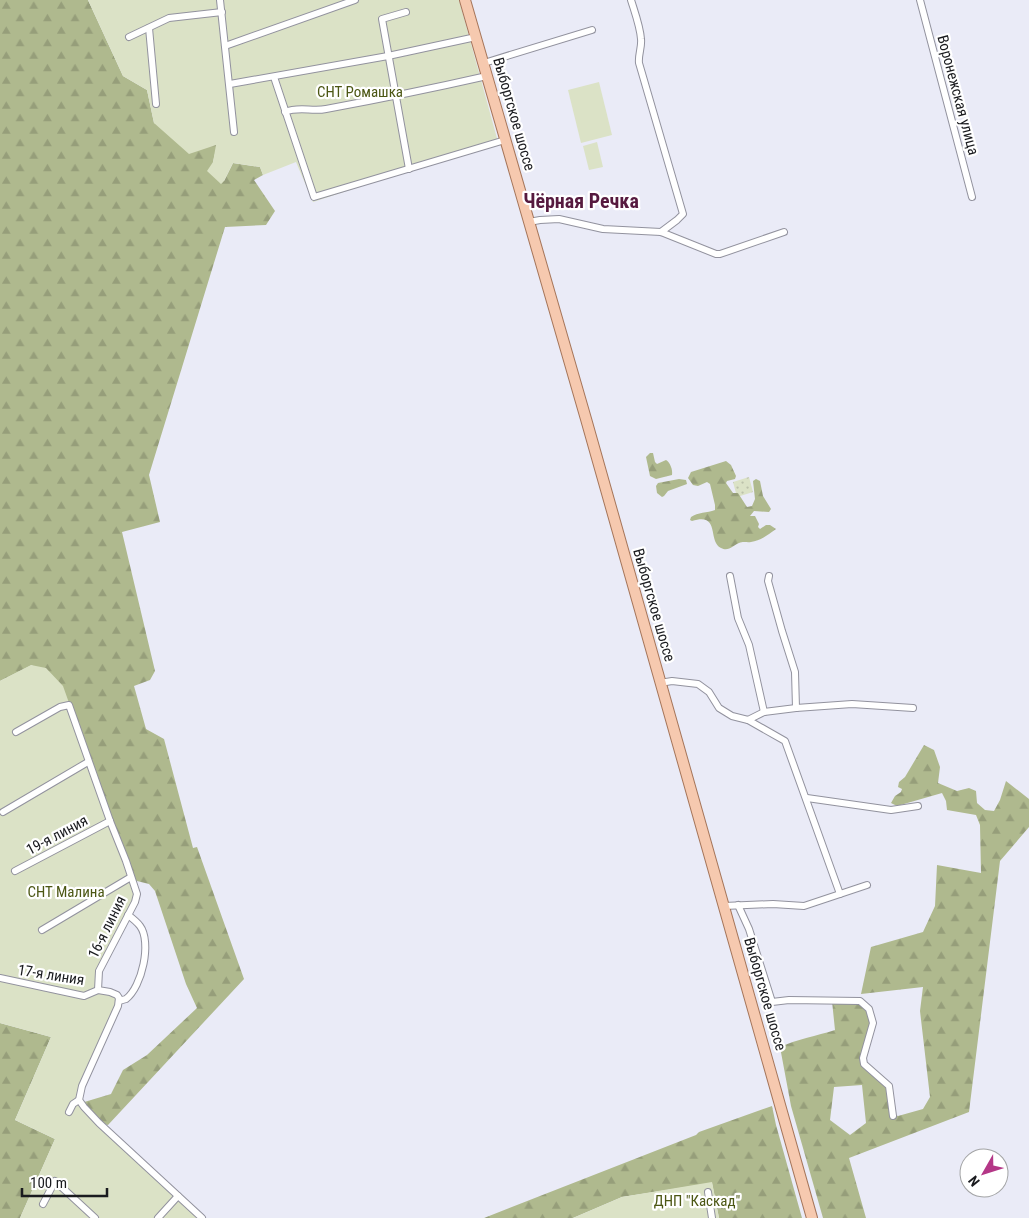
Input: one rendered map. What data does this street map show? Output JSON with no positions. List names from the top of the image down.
{
  "streets": {
    "main road": ["Выборгское шоссе"],
    "street": [
      "Воронежская улица",
      "19-я линия",
      "16-я линия",
      "17-я линия"
    ]
  },
  "crossings": [
    ["19-я линия", "16-я линия"],
    ["16-я линия", "17-я линия"]
  ],
  "districts": ["Чёрная Речка"],
  "parks": ["СНТ Ромашка", "СНТ Малина", "ДНП \"Каскад\""],
  "scale_bar": "100 m",
  "north": "bottom left"
}
